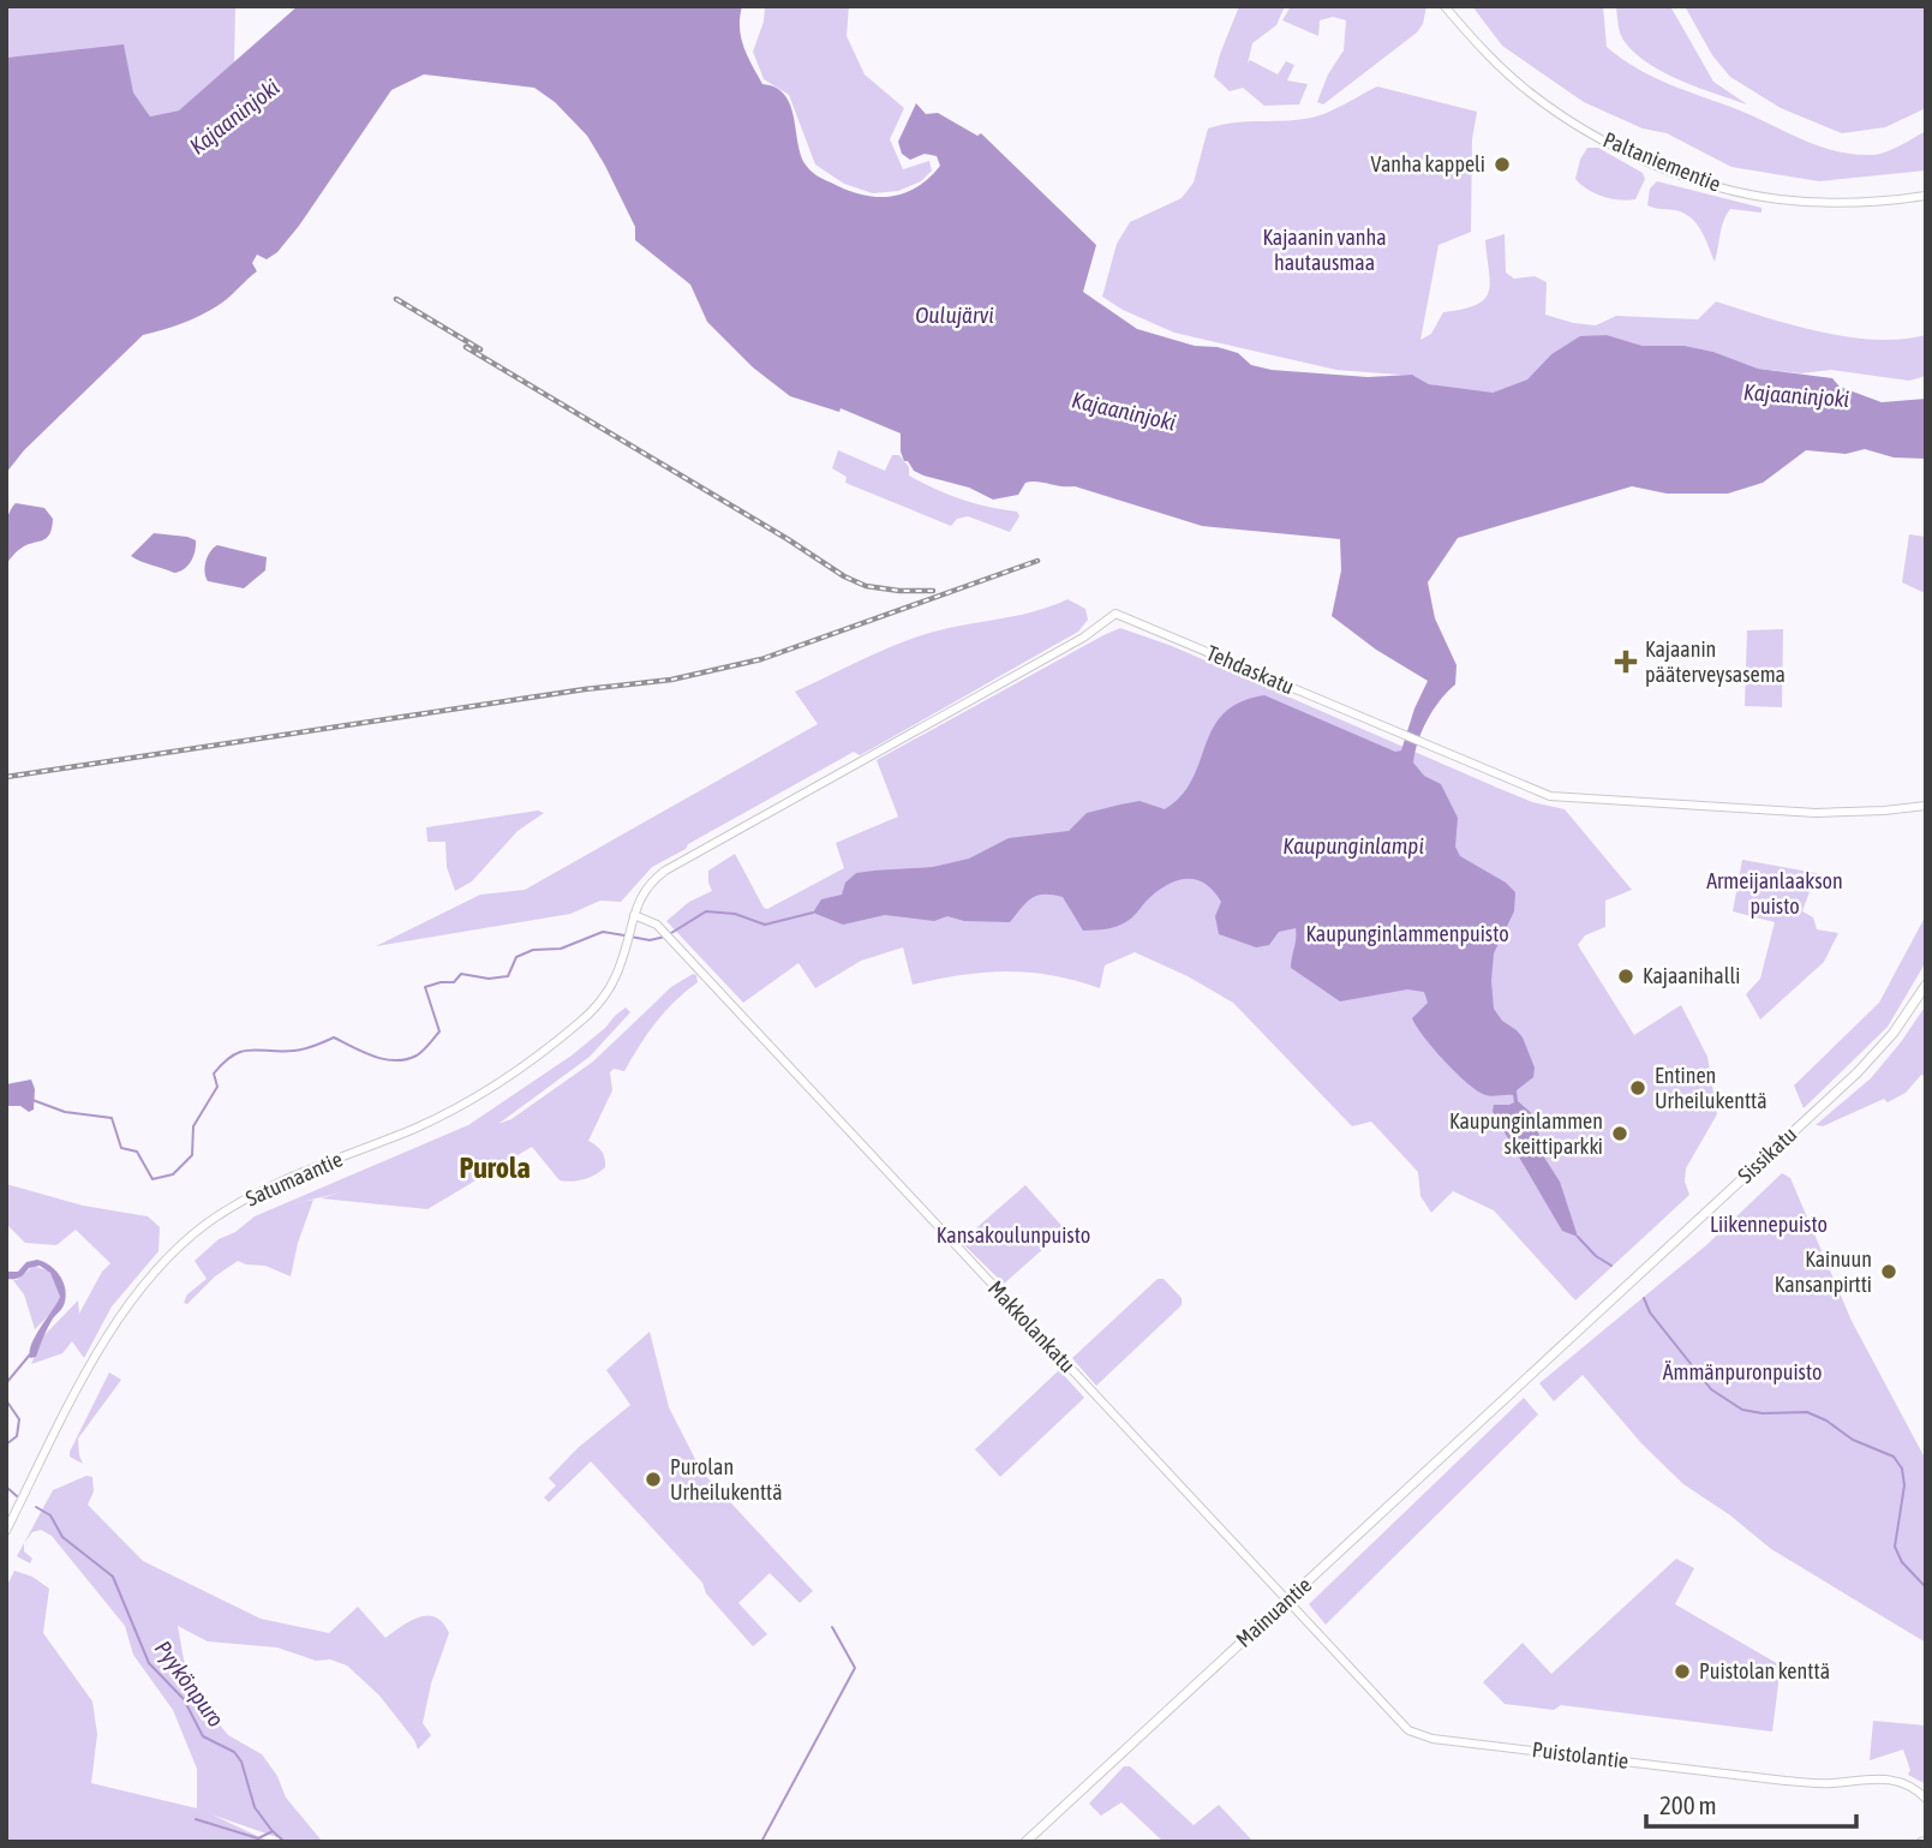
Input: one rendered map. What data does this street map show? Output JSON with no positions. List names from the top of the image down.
{
  "streets": {
    "main road": ["Sissikatu", "Mainuantie"],
    "street": [
      "Paltaniementie",
      "Tehdaskatu",
      "Satumaantie",
      "Makkolankatu",
      "Puistolantie"
    ]
  },
  "crossings": [
    ["Tehdaskatu", "Satumaantie"],
    ["Sissikatu", "Mainuantie"],
    ["Satumaantie", "Makkolankatu"],
    ["Makkolankatu", "Mainuantie"],
    ["Makkolankatu", "Puistolantie"],
    ["Mainuantie", "Puistolantie"]
  ],
  "districts": ["Purola"],
  "water": [
    "Kajaaninjoki",
    "Oulujärvi",
    "Kaupunginlampi",
    "Pyykönpuro"
  ],
  "parks": [
    "Kajaanin vanha hautausmaa",
    "Armeijanlaakson puisto",
    "Kaupunginlammenpuisto",
    "Liikennepuisto",
    "Kansakoulunpuisto",
    "Ämmänpuronpuisto"
  ],
  "places": {
    "other": [
      "Vanha kappeli",
      "Kajaanihalli",
      "Entinen Urheilukenttä",
      "Kaupunginlammen skeittiparkki",
      "Kainuun Kansanpirtti",
      "Purolan Urheilukenttä",
      "Puistolan kenttä"
    ],
    "health": ["Kajaanin pääterveysasema"]
  },
  "scale_bar": "200 m"
}
